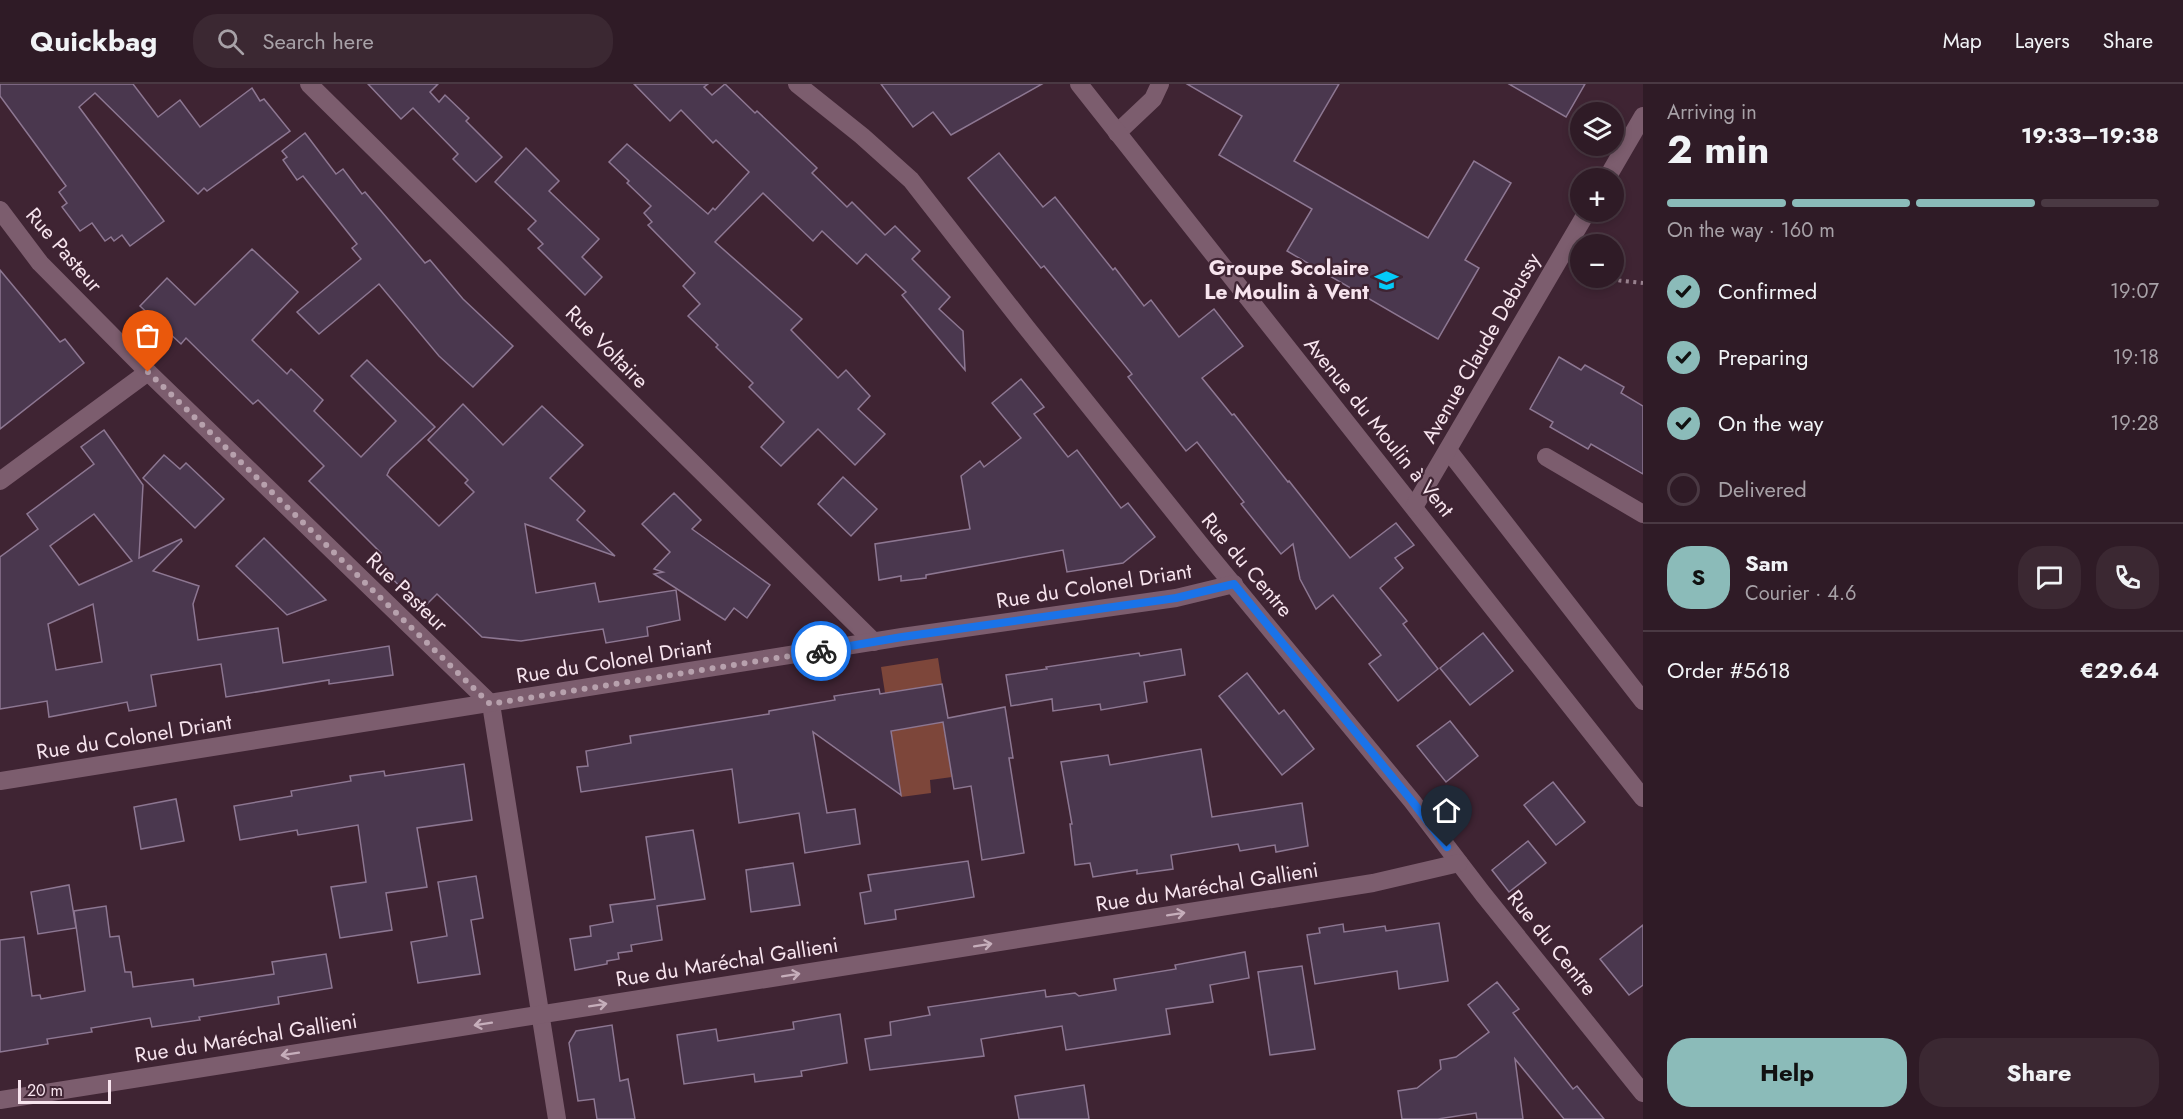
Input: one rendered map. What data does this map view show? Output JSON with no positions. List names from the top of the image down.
{
  "streets": {
    "street": [
      "Rue Pasteur",
      "Rue Voltaire",
      "Avenue Claude Debussy",
      "Avenue du Moulin à Vent",
      "Rue du Centre",
      "Rue du Colonel Driant",
      "Rue du Maréchal Gallieni"
    ]
  },
  "crossings": [
    ["Rue Pasteur", "Rue du Colonel Driant"],
    ["Rue Voltaire", "Rue du Colonel Driant"],
    ["Avenue Claude Debussy", "Avenue du Moulin à Vent"],
    ["Rue du Centre", "Rue du Colonel Driant"],
    ["Rue du Centre", "Rue du Maréchal Gallieni"]
  ],
  "places": {
    "school or university": ["Groupe Scolaire Le Moulin à Vent"]
  },
  "scale_bar": "20 m",
  "page": {
    "header": "Quickbag",
    "search": "Search here",
    "nav": ["Map", "Layers", "Share"],
    "heading": ["2 min", "Arriving in", "19:33–19:38"],
    "panel": [
      "Sam",
      "Courier · 4.6",
      "Order #5618",
      "€29.64"
    ],
    "map_buttons": ["+", "−"],
    "bar": "On the way · 160 m",
    "list": [
      ["Confirmed", "19:07"],
      ["Preparing", "19:18"],
      ["On the way", "19:28"],
      "Delivered"
    ],
    "round": "S",
    "buttons": ["Help", "Share"],
    "scale": "20 m"
  }
}
